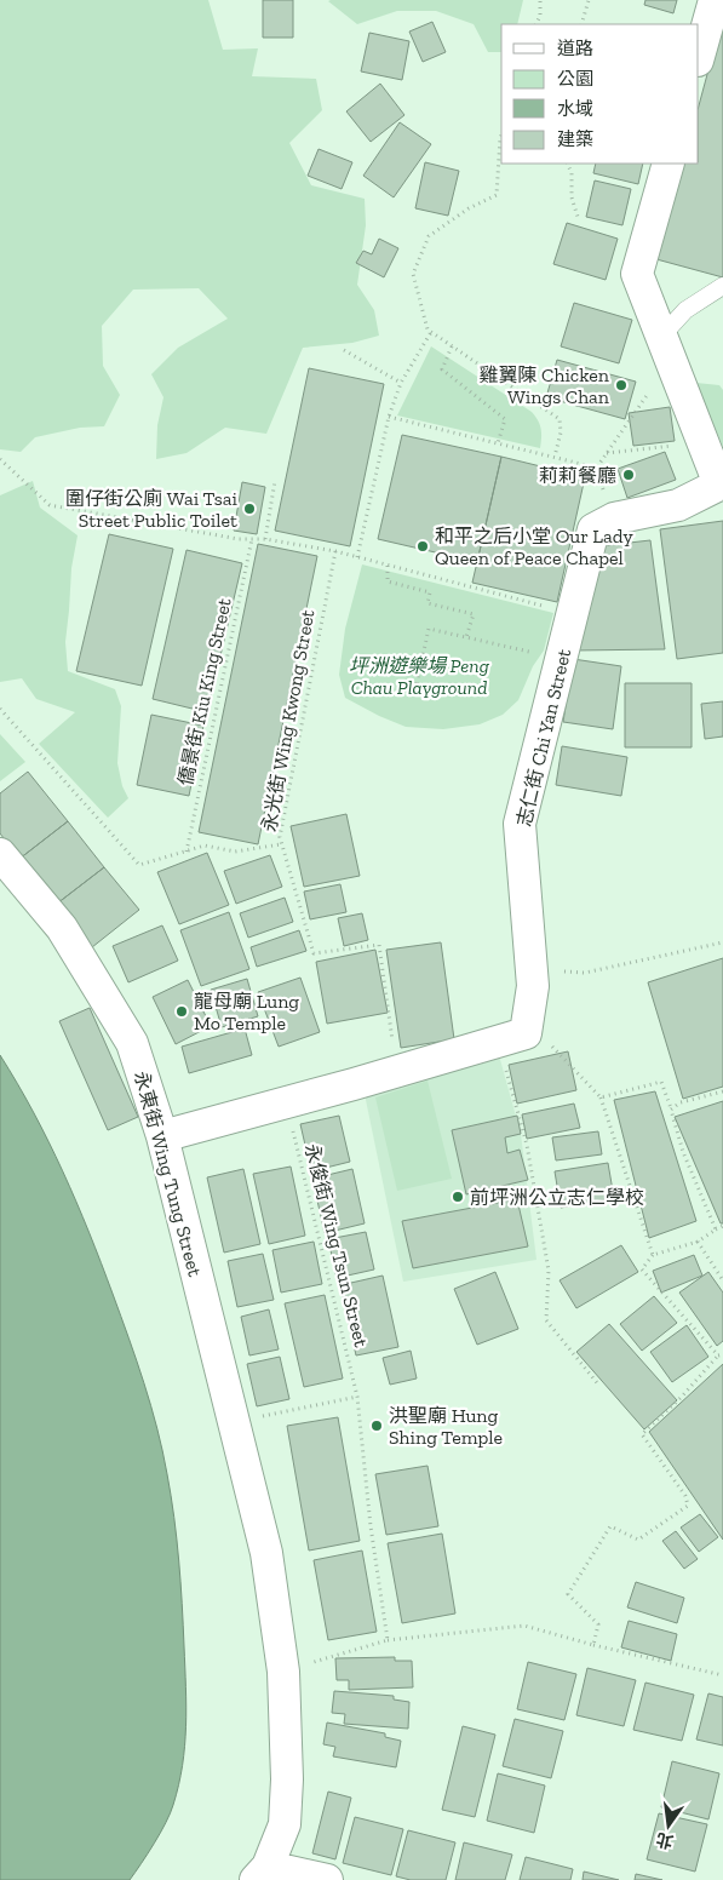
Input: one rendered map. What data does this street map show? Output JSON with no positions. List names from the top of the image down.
{
  "streets": {
    "street": ["志仁街 Chi Yan Street", "永東街 Wing Tung Street"],
    "path": ["僑景街 Kiu King Street", "永光街 Wing Kwong Street", "永俊街 Wing Tsun Street"]
  },
  "parks": ["坪洲遊樂場 Peng Chau Playground"],
  "places": [
    "雞翼陳 Chicken Wings Chan",
    "莉莉餐廳",
    "圍仔街公廁 Wai Tsai Street Public Toilet",
    "和平之后小堂 Our Lady Queen of Peace Chapel",
    "龍母廟 Lung Mo Temple",
    "前坪洲公立志仁學校",
    "洪聖廟 Hung Shing Temple"
  ],
  "legend": [
    "道路",
    "公園",
    "水域",
    "建築"
  ],
  "north": "bottom"
}
